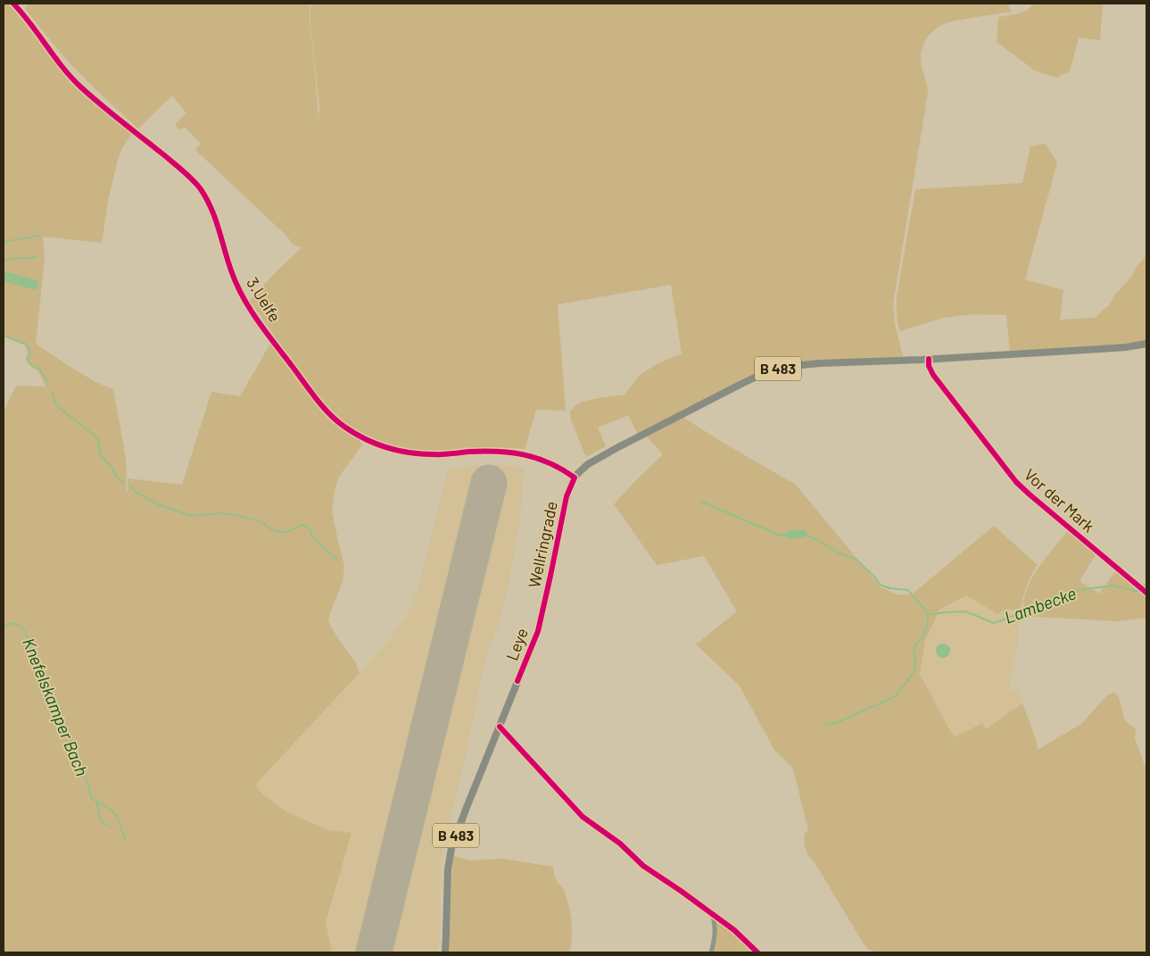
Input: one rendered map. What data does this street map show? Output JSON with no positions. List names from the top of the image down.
{
  "streets": {
    "main road": ["B 483", "Wellringrade", "Leye"],
    "street": ["3.Uelfe", "Vor der Mark"]
  },
  "crossings": [
    ["3.Uelfe", "Wellringrade"],
    ["B 483", "Vor der Mark"],
    ["B 483", "Wellringrade"],
    ["Vor der Mark", "Wellringrade"],
    ["Wellringrade", "Leye"]
  ],
  "water": ["Lambecke", "Knefelskamper Bach"]
}
